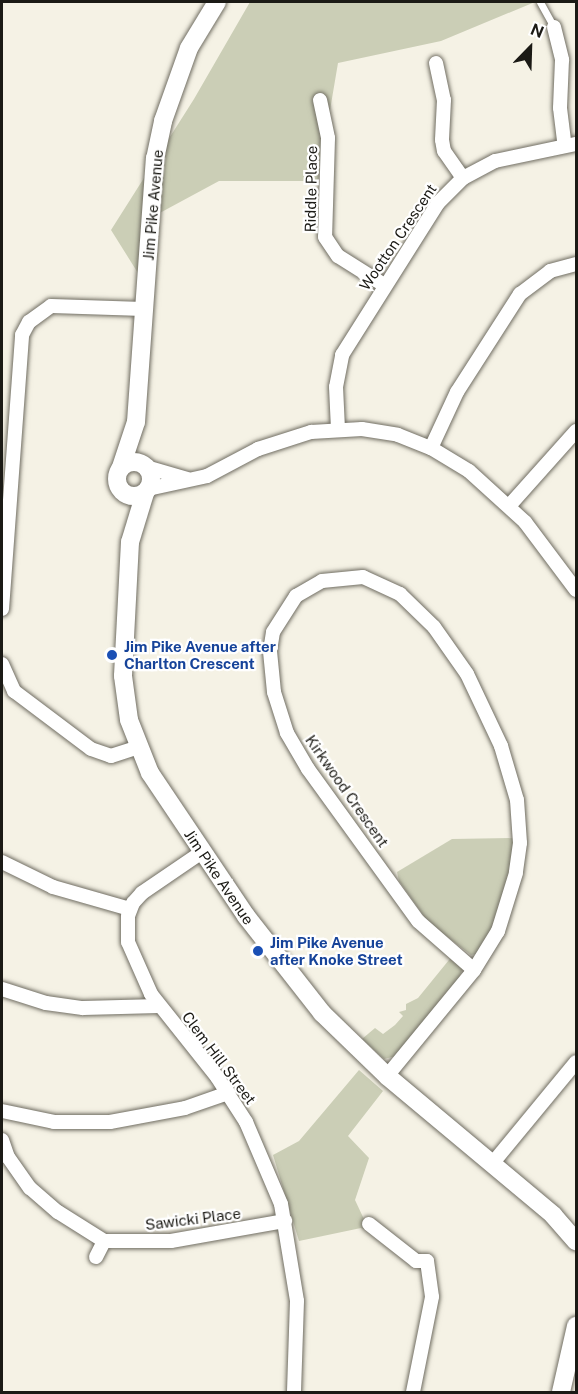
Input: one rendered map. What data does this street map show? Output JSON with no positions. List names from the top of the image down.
{
  "streets": {
    "street": [
      "Riddle Place",
      "Jim Pike Avenue",
      "Wootton Crescent",
      "Kirkwood Crescent",
      "Clem Hill Street",
      "Sawicki Place"
    ]
  },
  "crossings": [
    ["Riddle Place", "Wootton Crescent"],
    ["Jim Pike Avenue", "Kirkwood Crescent"],
    ["Clem Hill Street", "Sawicki Place"]
  ],
  "places": ["Jim Pike Avenue after Charlton Crescent", "Jim Pike Avenue after Knoke Street"],
  "north": "top right"
}
